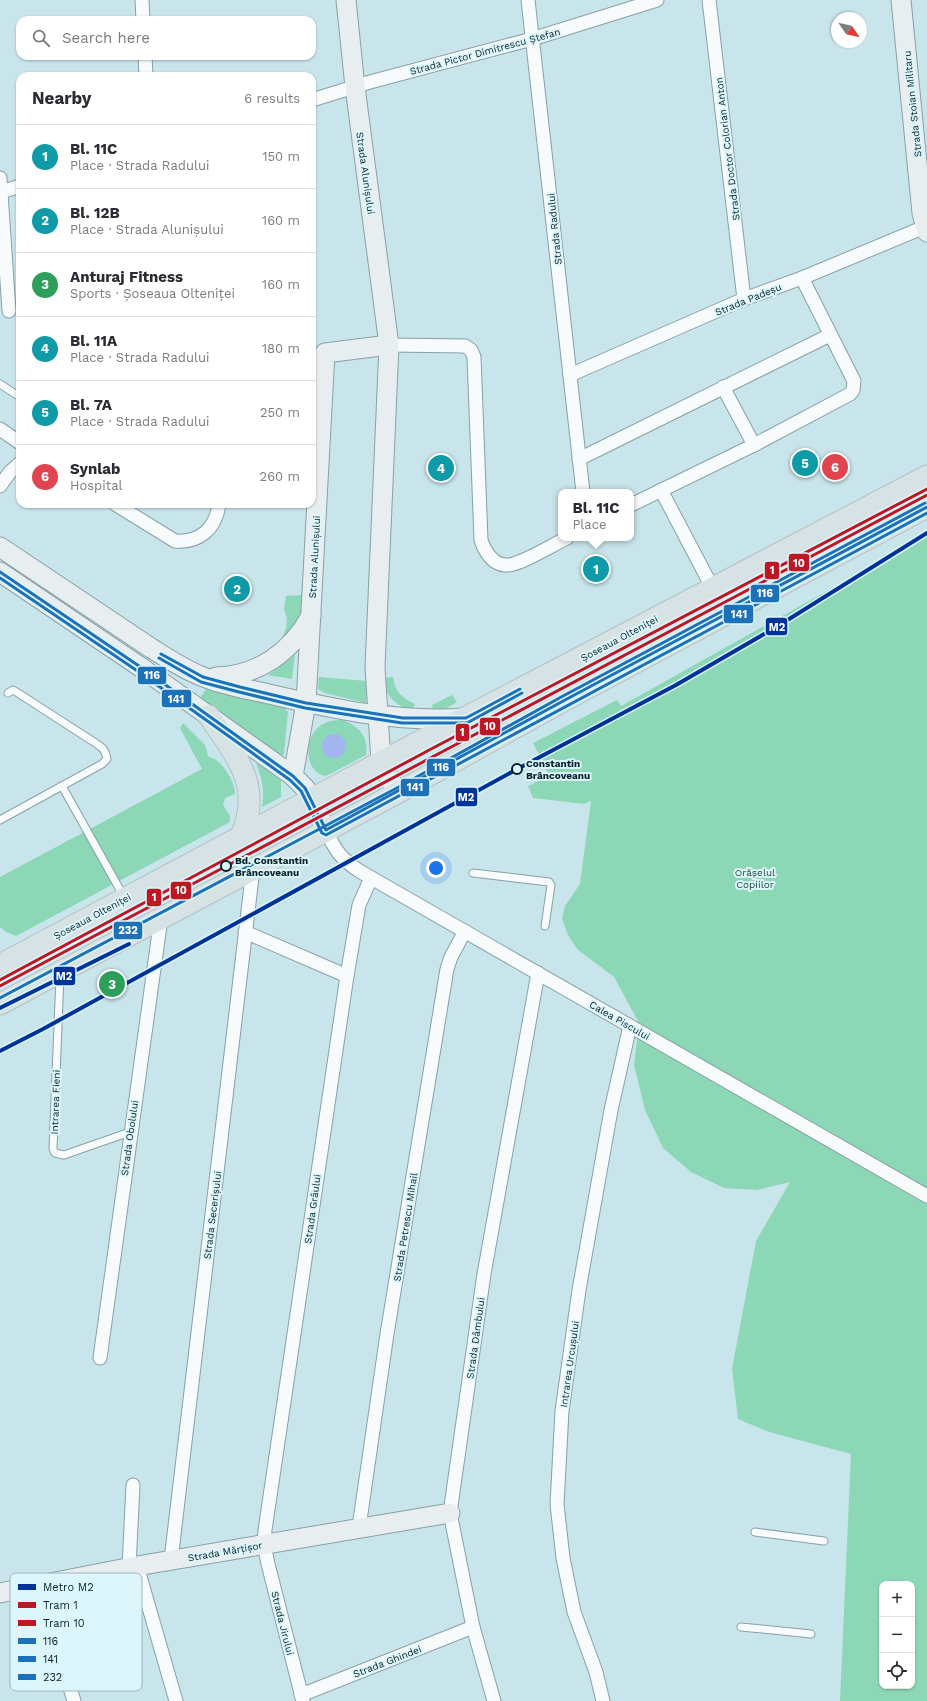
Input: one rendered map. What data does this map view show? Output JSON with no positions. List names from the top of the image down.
{
  "streets": {
    "main road": ["Șoseaua Olteniței"],
    "street": [
      "Strada Pictor Dimitrescu Ștefan",
      "Strada Stoian Militaru",
      "Strada Doctor Colorian Anton",
      "Strada Alunișului",
      "Strada Radului",
      "Strada Padeșu",
      "Calea Piscului",
      "Strada Obolului",
      "Strada Grâului",
      "Strada Secerișului",
      "Strada Petrescu Mihail",
      "Strada Dâmbului",
      "Intrarea Urcușului",
      "Strada Mărțișor",
      "Strada Jirului",
      "Strada Ghindei"
    ],
    "lane": ["Intrarea Fieni"]
  },
  "crossings": [
    ["Strada Pictor Dimitrescu Ștefan", "Strada Alunișului"],
    ["Strada Pictor Dimitrescu Ștefan", "Strada Radului"],
    ["Strada Stoian Militaru", "Strada Padeșu"],
    ["Strada Doctor Colorian Anton", "Strada Padeșu"],
    ["Strada Alunișului", "Șoseaua Olteniței"],
    ["Strada Radului", "Strada Padeșu"],
    ["Calea Piscului", "Strada Grâului"],
    ["Calea Piscului", "Strada Petrescu Mihail"],
    ["Calea Piscului", "Strada Dâmbului"],
    ["Calea Piscului", "Intrarea Urcușului"],
    ["Intrarea Fieni", "Strada Obolului"],
    ["Strada Grâului", "Strada Mărțișor"],
    ["Strada Grâului", "Strada Jirului"],
    ["Strada Secerișului", "Strada Mărțișor"],
    ["Strada Petrescu Mihail", "Strada Mărțișor"],
    ["Strada Dâmbului", "Strada Mărțișor"],
    ["Strada Dâmbului", "Strada Ghindei"],
    ["Strada Mărțișor", "Strada Jirului"],
    ["Strada Jirului", "Strada Ghindei"]
  ],
  "parks": ["Orășelul Copiilor"],
  "places": ["Constantin Brâncoveanu", "Bd. Constantin Brâncoveanu"],
  "lines": [
    "tram line 1",
    "tram line 10",
    "transit line 232",
    "transit line 116",
    "transit line 141",
    "metro line M2"
  ],
  "legend": [
    "Metro M2",
    "Tram 1",
    "Tram 10",
    "116",
    "141",
    "232"
  ],
  "north": "bottom right",
  "page": {
    "search": "Search here",
    "heading": ["Nearby", "6 results"],
    "list": [
      {
        "mark": "1",
        "name": "Bl. 11C",
        "note": "Place · Strada Radului",
        "value": "150 m"
      },
      {
        "mark": "2",
        "name": "Bl. 12B",
        "note": "Place · Strada Alunișului",
        "value": "160 m"
      },
      {
        "mark": "3",
        "name": "Anturaj Fitness",
        "note": "Sports · Șoseaua Olteniței",
        "value": "160 m"
      },
      {
        "mark": "4",
        "name": "Bl. 11A",
        "note": "Place · Strada Radului",
        "value": "180 m"
      },
      {
        "mark": "5",
        "name": "Bl. 7A",
        "note": "Place · Strada Radului",
        "value": "250 m"
      },
      {
        "mark": "6",
        "name": "Synlab",
        "note": "Hospital",
        "value": "260 m"
      }
    ],
    "pins": [
      "5",
      "6",
      "4",
      "1",
      "2",
      "3"
    ],
    "popup": ["Bl. 11C", "Place"],
    "map_buttons": ["+", "−"]
  }
}
